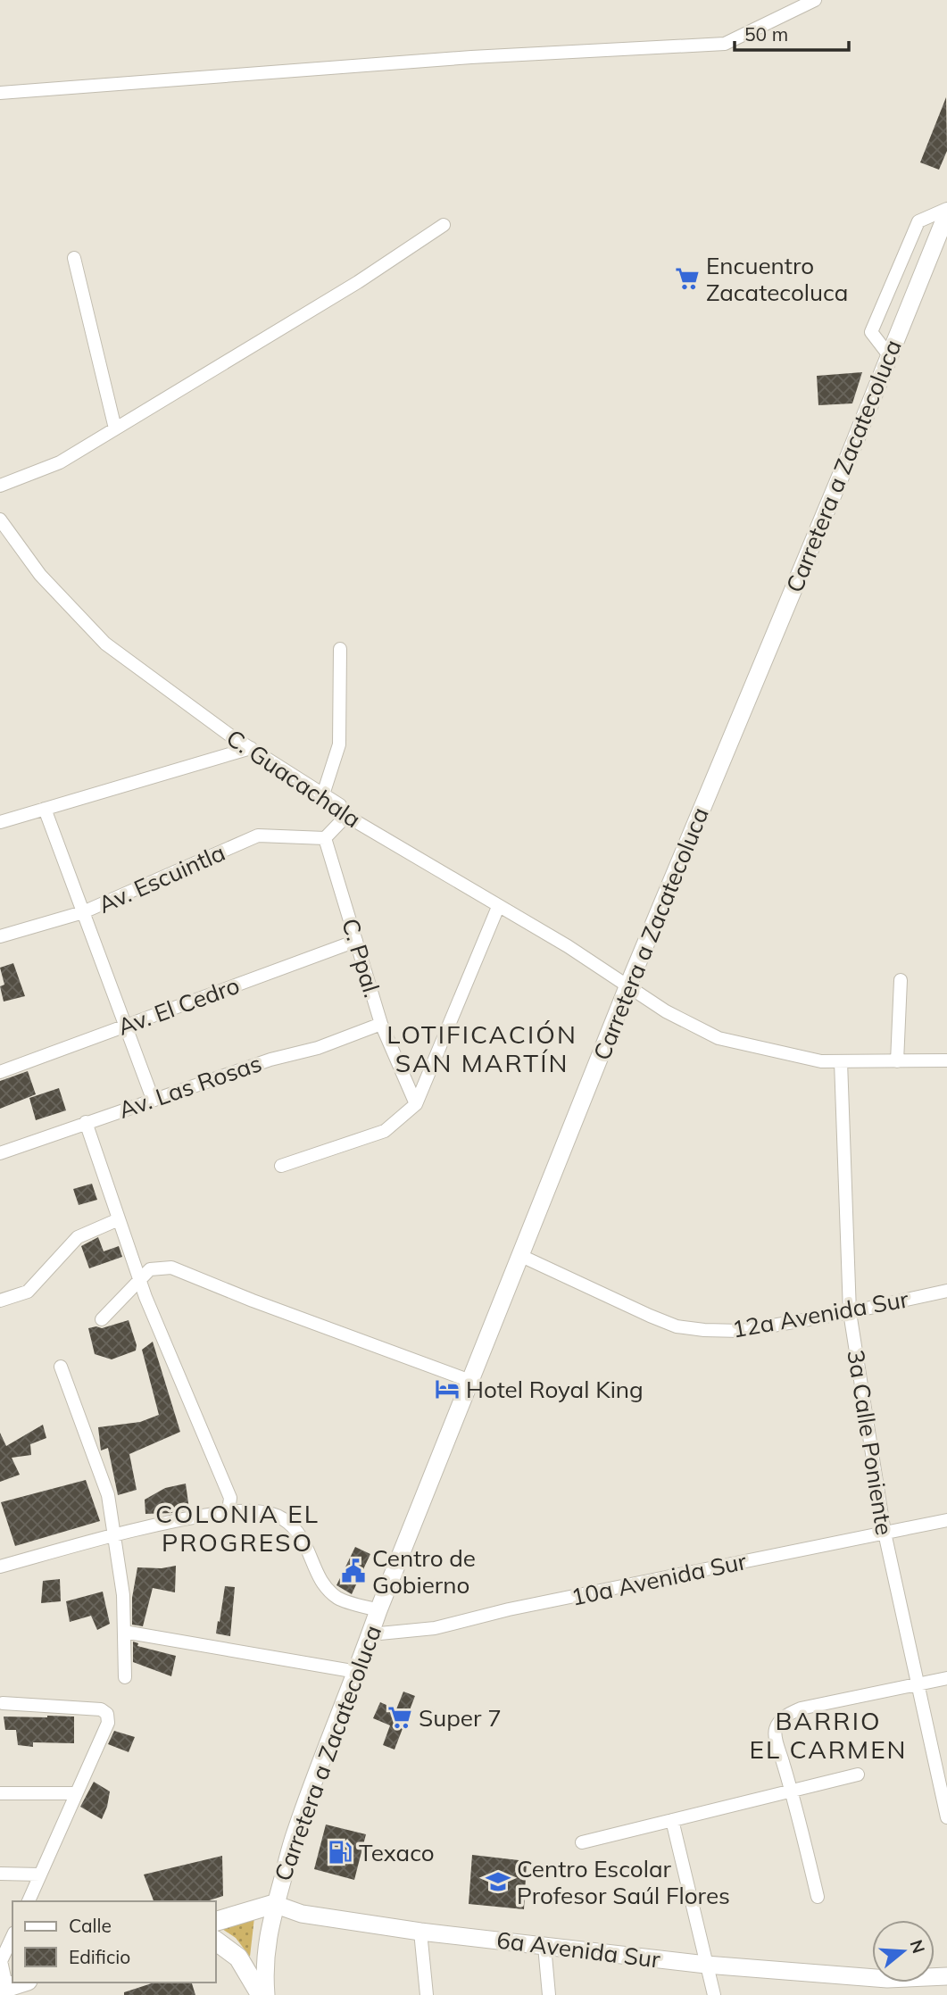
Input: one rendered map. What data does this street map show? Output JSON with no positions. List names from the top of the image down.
{
  "streets": {
    "main road": ["Carretera a Zacatecoluca", "6a Avenida Sur"],
    "street": [
      "C. Guacachala",
      "Av. Escuintla",
      "C. Ppal.",
      "Av. El Cedro",
      "Av. Las Rosas",
      "12a Avenida Sur",
      "3a Calle Poniente",
      "10a Avenida Sur"
    ]
  },
  "crossings": [
    ["Carretera a Zacatecoluca", "C. Guacachala"],
    ["Carretera a Zacatecoluca", "12a Avenida Sur"],
    ["Carretera a Zacatecoluca", "10a Avenida Sur"],
    ["Carretera a Zacatecoluca", "6a Avenida Sur"],
    ["C. Guacachala", "3a Calle Poniente"],
    ["Av. Escuintla", "C. Ppal."],
    ["C. Ppal.", "Av. El Cedro"],
    ["C. Ppal.", "Av. Las Rosas"],
    ["12a Avenida Sur", "3a Calle Poniente"],
    ["3a Calle Poniente", "10a Avenida Sur"]
  ],
  "districts": ["LOTIFICACIÓN SAN MARTÍN", "COLONIA EL PROGRESO", "BARRIO EL CARMEN"],
  "places": {
    "supermarket": ["Encuentro Zacatecoluca", "Super 7"],
    "hotel": ["Hotel Royal King"],
    "public building": ["Centro de Gobierno"],
    "fuel station": ["Texaco"],
    "school or university": ["Centro Escolar Profesor Saúl Flores"]
  },
  "legend": ["Calle", "Edificio"],
  "scale_bar": "50 m",
  "north": "right"
}
